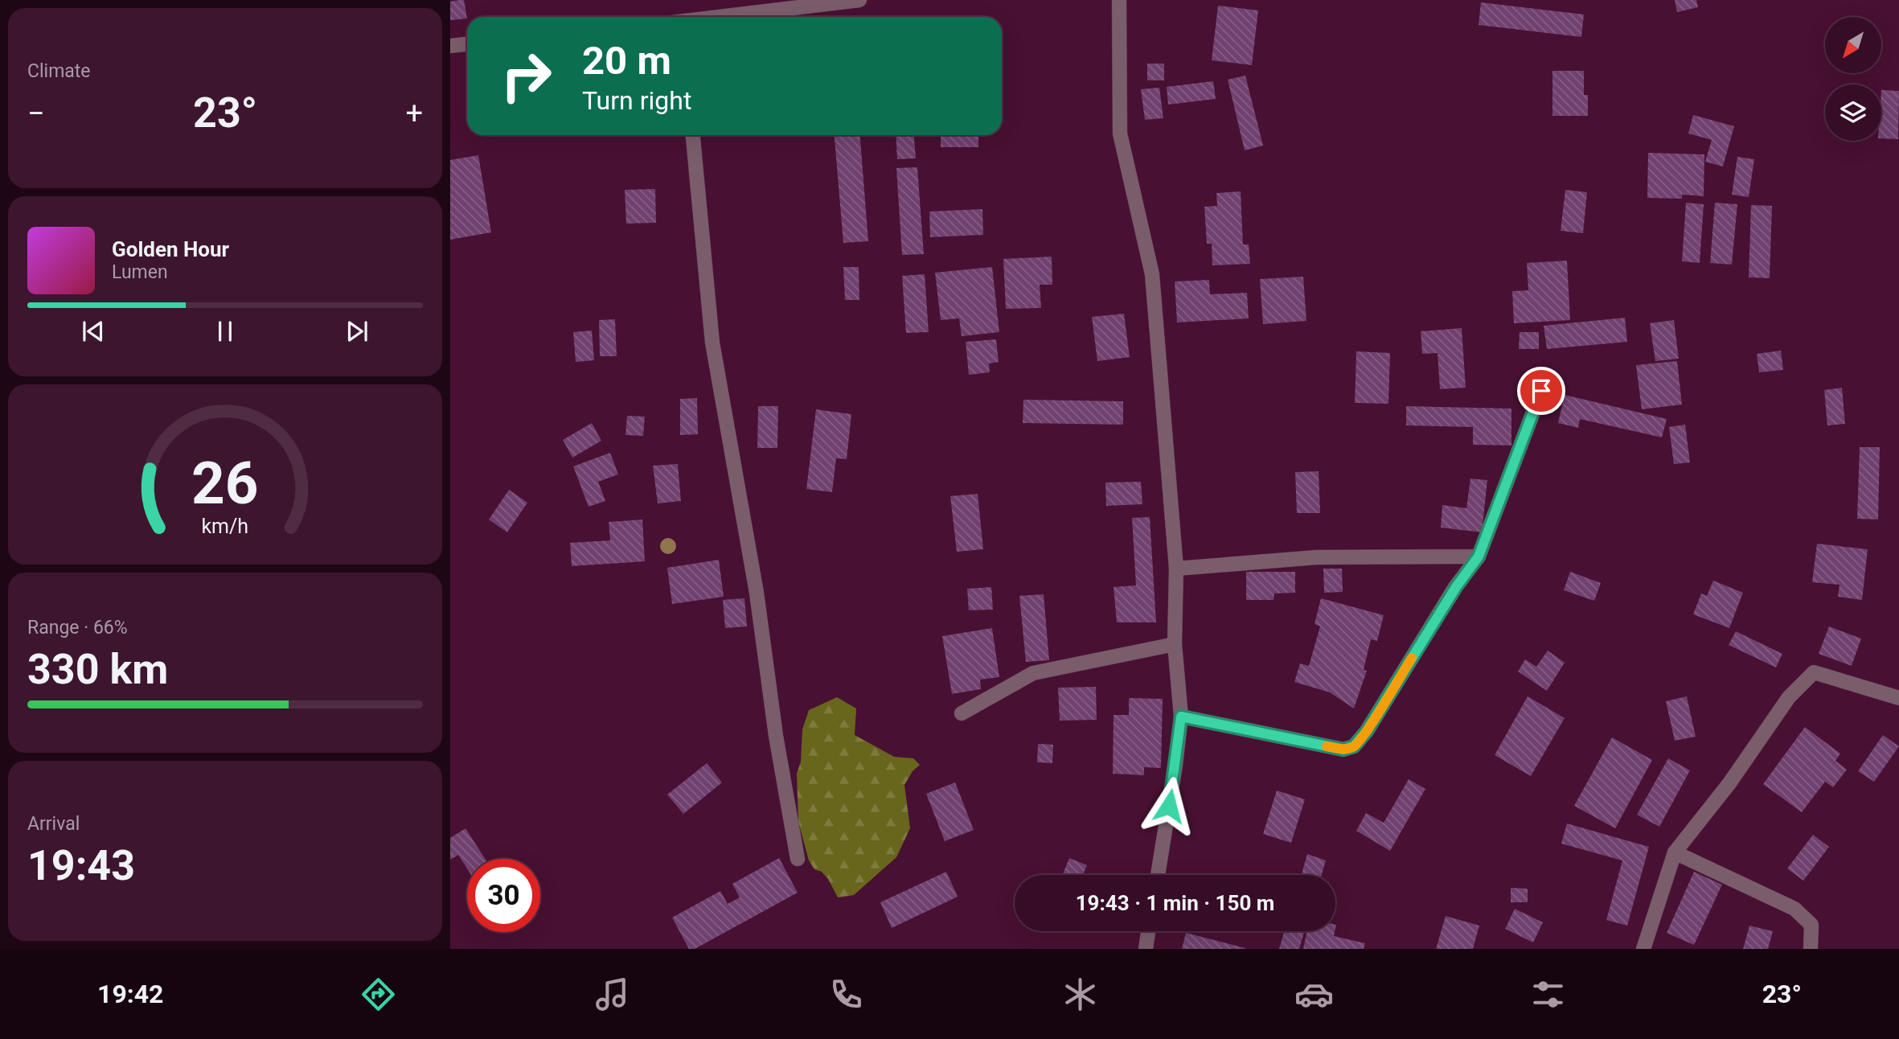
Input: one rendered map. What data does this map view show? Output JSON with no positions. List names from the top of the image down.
{
  "north": "bottom left",
  "page": {
    "tile": [
      "Climate",
      ["Range · 66%", "330 km"],
      ["Arrival", "19:43"]
    ],
    "turn": ["20 m", "Turn right"],
    "heat": ["−", "23°", "+"],
    "song": ["Golden Hour", "Lumen"],
    "limit": "30",
    "trip": "19:43 · 1 min · 150 m",
    "tabs": ["19:42", "23°"],
    "gauge": ["26", "km/h"]
  }
}
